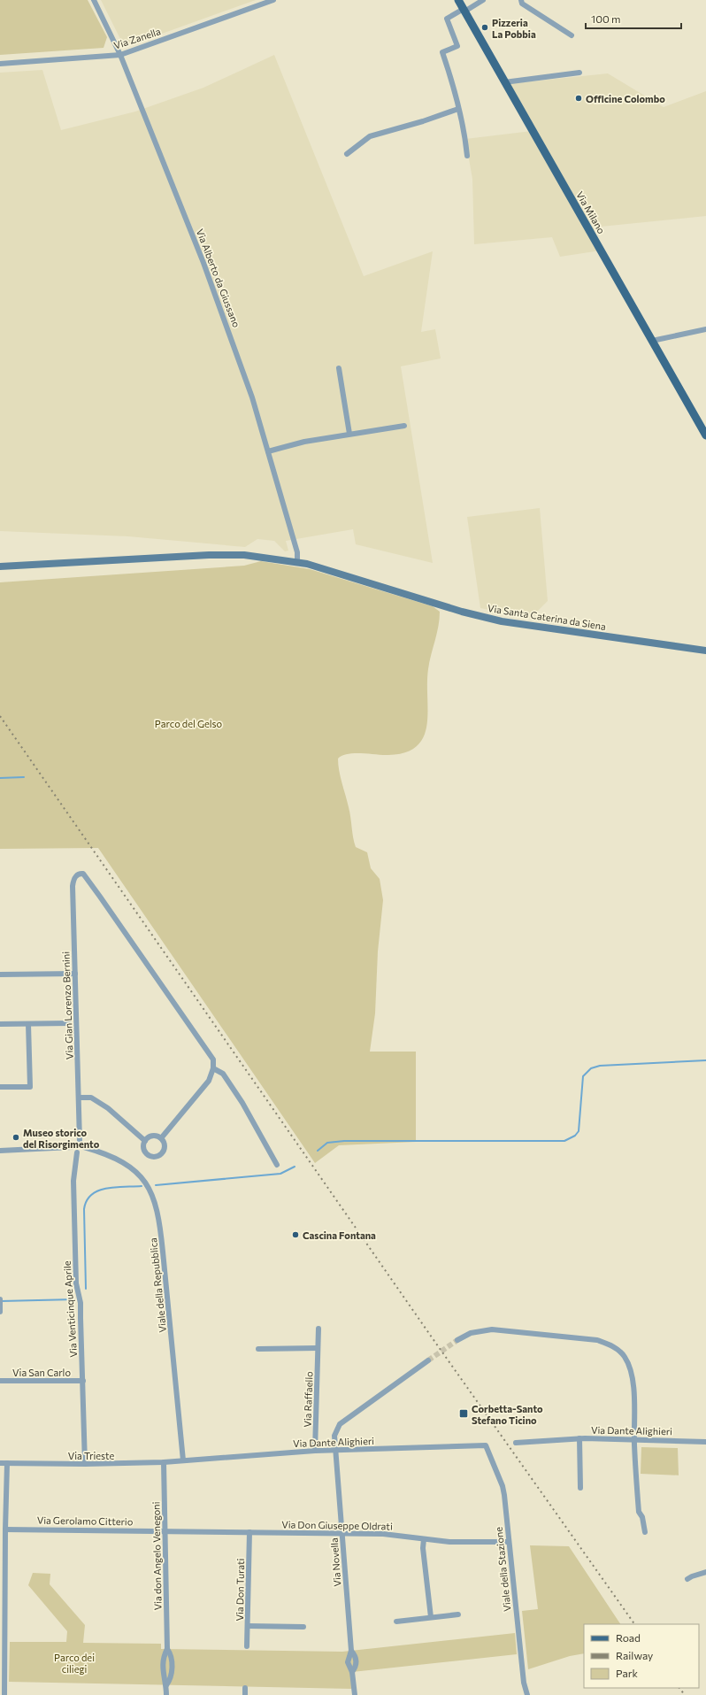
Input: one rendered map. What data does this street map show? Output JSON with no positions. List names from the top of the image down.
{
  "streets": {
    "main road": ["Via Milano"],
    "street": [
      "Via Zanella",
      "Via Alberto da Giussano",
      "Via Santa Caterina da Siena",
      "Via Gian Lorenzo Bernini",
      "Viale della Repubblica",
      "Via Venticinque Aprile",
      "Via San Carlo",
      "Via Raffaello",
      "Via Dante Alighieri",
      "Via Trieste",
      "Via Gerolamo Citterio",
      "Via Don Giuseppe Oldrati",
      "Via don Angelo Venegoni",
      "Via Novella",
      "Viale della Stazione",
      "Via Don Turati"
    ]
  },
  "crossings": [
    ["Via Zanella", "Via Alberto da Giussano"],
    ["Via Alberto da Giussano", "Via Santa Caterina da Siena"],
    ["Via Gian Lorenzo Bernini", "Viale della Repubblica"],
    ["Via Gian Lorenzo Bernini", "Via Venticinque Aprile"],
    ["Viale della Repubblica", "Via Venticinque Aprile"],
    ["Viale della Repubblica", "Via Dante Alighieri"],
    ["Viale della Repubblica", "Via Trieste"],
    ["Via Venticinque Aprile", "Via San Carlo"],
    ["Via Venticinque Aprile", "Via Trieste"],
    ["Via Raffaello", "Via Dante Alighieri"],
    ["Via Dante Alighieri", "Via Trieste"],
    ["Via Dante Alighieri", "Via Novella"],
    ["Via Dante Alighieri", "Viale della Stazione"],
    ["Via Trieste", "Via don Angelo Venegoni"],
    ["Via Gerolamo Citterio", "Via Don Giuseppe Oldrati"],
    ["Via Gerolamo Citterio", "Via don Angelo Venegoni"],
    ["Via Don Giuseppe Oldrati", "Via don Angelo Venegoni"],
    ["Via Don Giuseppe Oldrati", "Via Novella"],
    ["Via Don Giuseppe Oldrati", "Viale della Stazione"],
    ["Via Don Giuseppe Oldrati", "Via Don Turati"]
  ],
  "parks": ["Parco del Gelso", "Parco dei ciliegi"],
  "places": {
    "other": [
      "Pizzeria La Pobbia",
      "Officine Colombo",
      "Museo storico del Risorgimento",
      "Cascina Fontana"
    ],
    "transit": ["Corbetta-Santo Stefano Ticino"]
  },
  "legend": ["Road", "Railway", "Park"],
  "scale_bar": "100 m"
}
